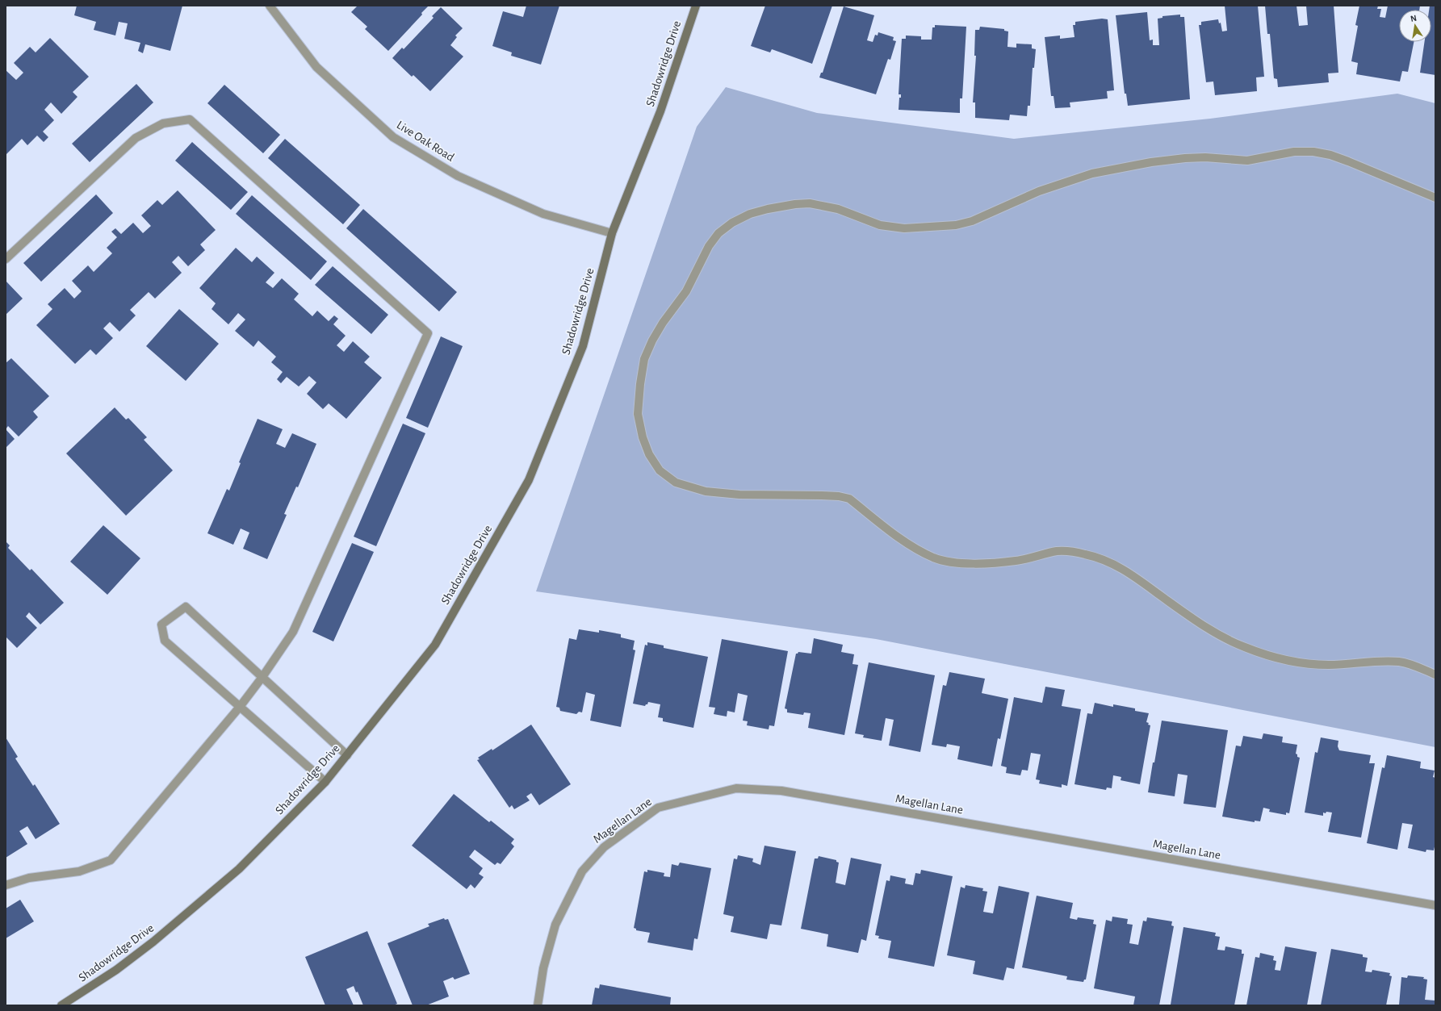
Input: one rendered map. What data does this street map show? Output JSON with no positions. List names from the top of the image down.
{
  "streets": {
    "main road": ["Shadowridge Drive"],
    "street": ["Live Oak Road", "Magellan Lane"]
  },
  "crossings": [
    ["Shadowridge Drive", "Live Oak Road"]
  ],
  "north": "top"
}
